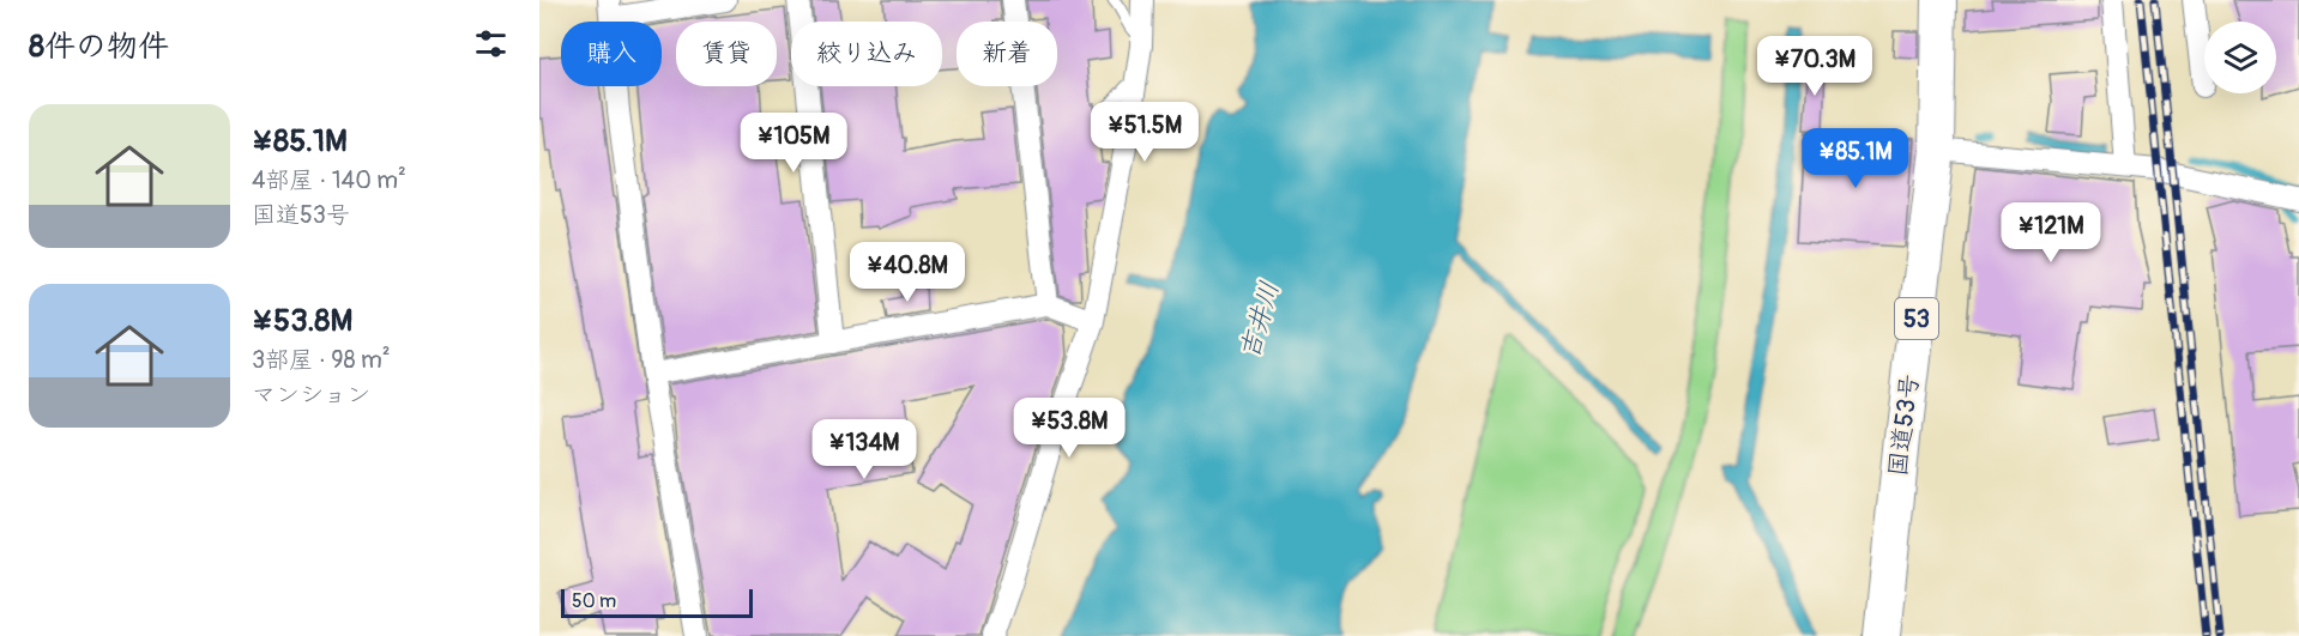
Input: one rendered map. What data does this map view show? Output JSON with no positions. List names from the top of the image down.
{
  "streets": {
    "highway": ["53", "国道53号"]
  },
  "water": ["吉井川"],
  "scale_bar": "50 m",
  "page": {
    "heading": "8件の物件",
    "chip": [
      "購入",
      "賃貸",
      "絞り込み",
      "新着"
    ],
    "price": [
      "¥70.3M",
      "¥51.5M",
      "¥105M",
      "¥85.1M",
      "¥121M",
      "¥40.8M",
      "¥53.8M",
      "¥134M"
    ],
    "list": [
      {
        "name": "¥85.1M",
        "note": "4部屋 · 140 m² · 国道53号"
      },
      {
        "name": "¥53.8M",
        "note": "3部屋 · 98 m² · マンション"
      }
    ],
    "scale": "50 m"
  }
}
